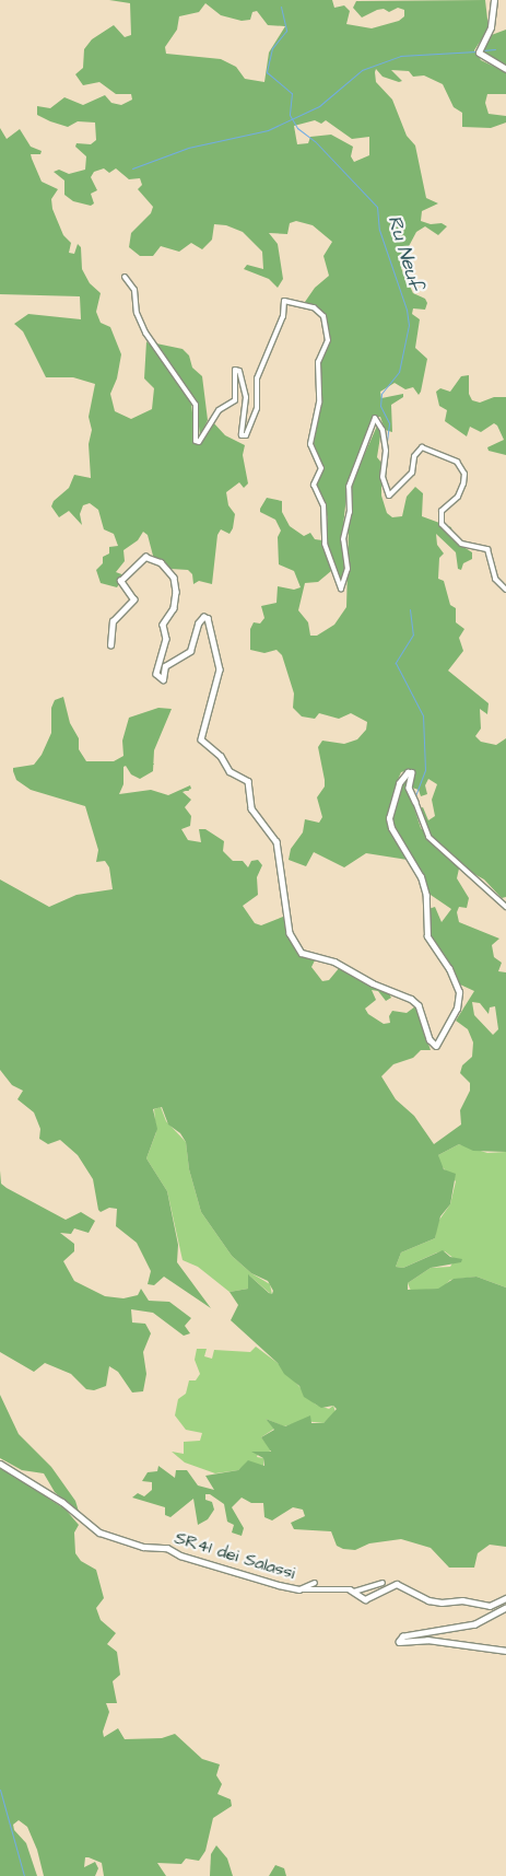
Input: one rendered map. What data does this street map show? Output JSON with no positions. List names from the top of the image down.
{
  "streets": {
    "street": ["SR41 dei Salassi"]
  },
  "water": ["Ru Neuf"]
}
